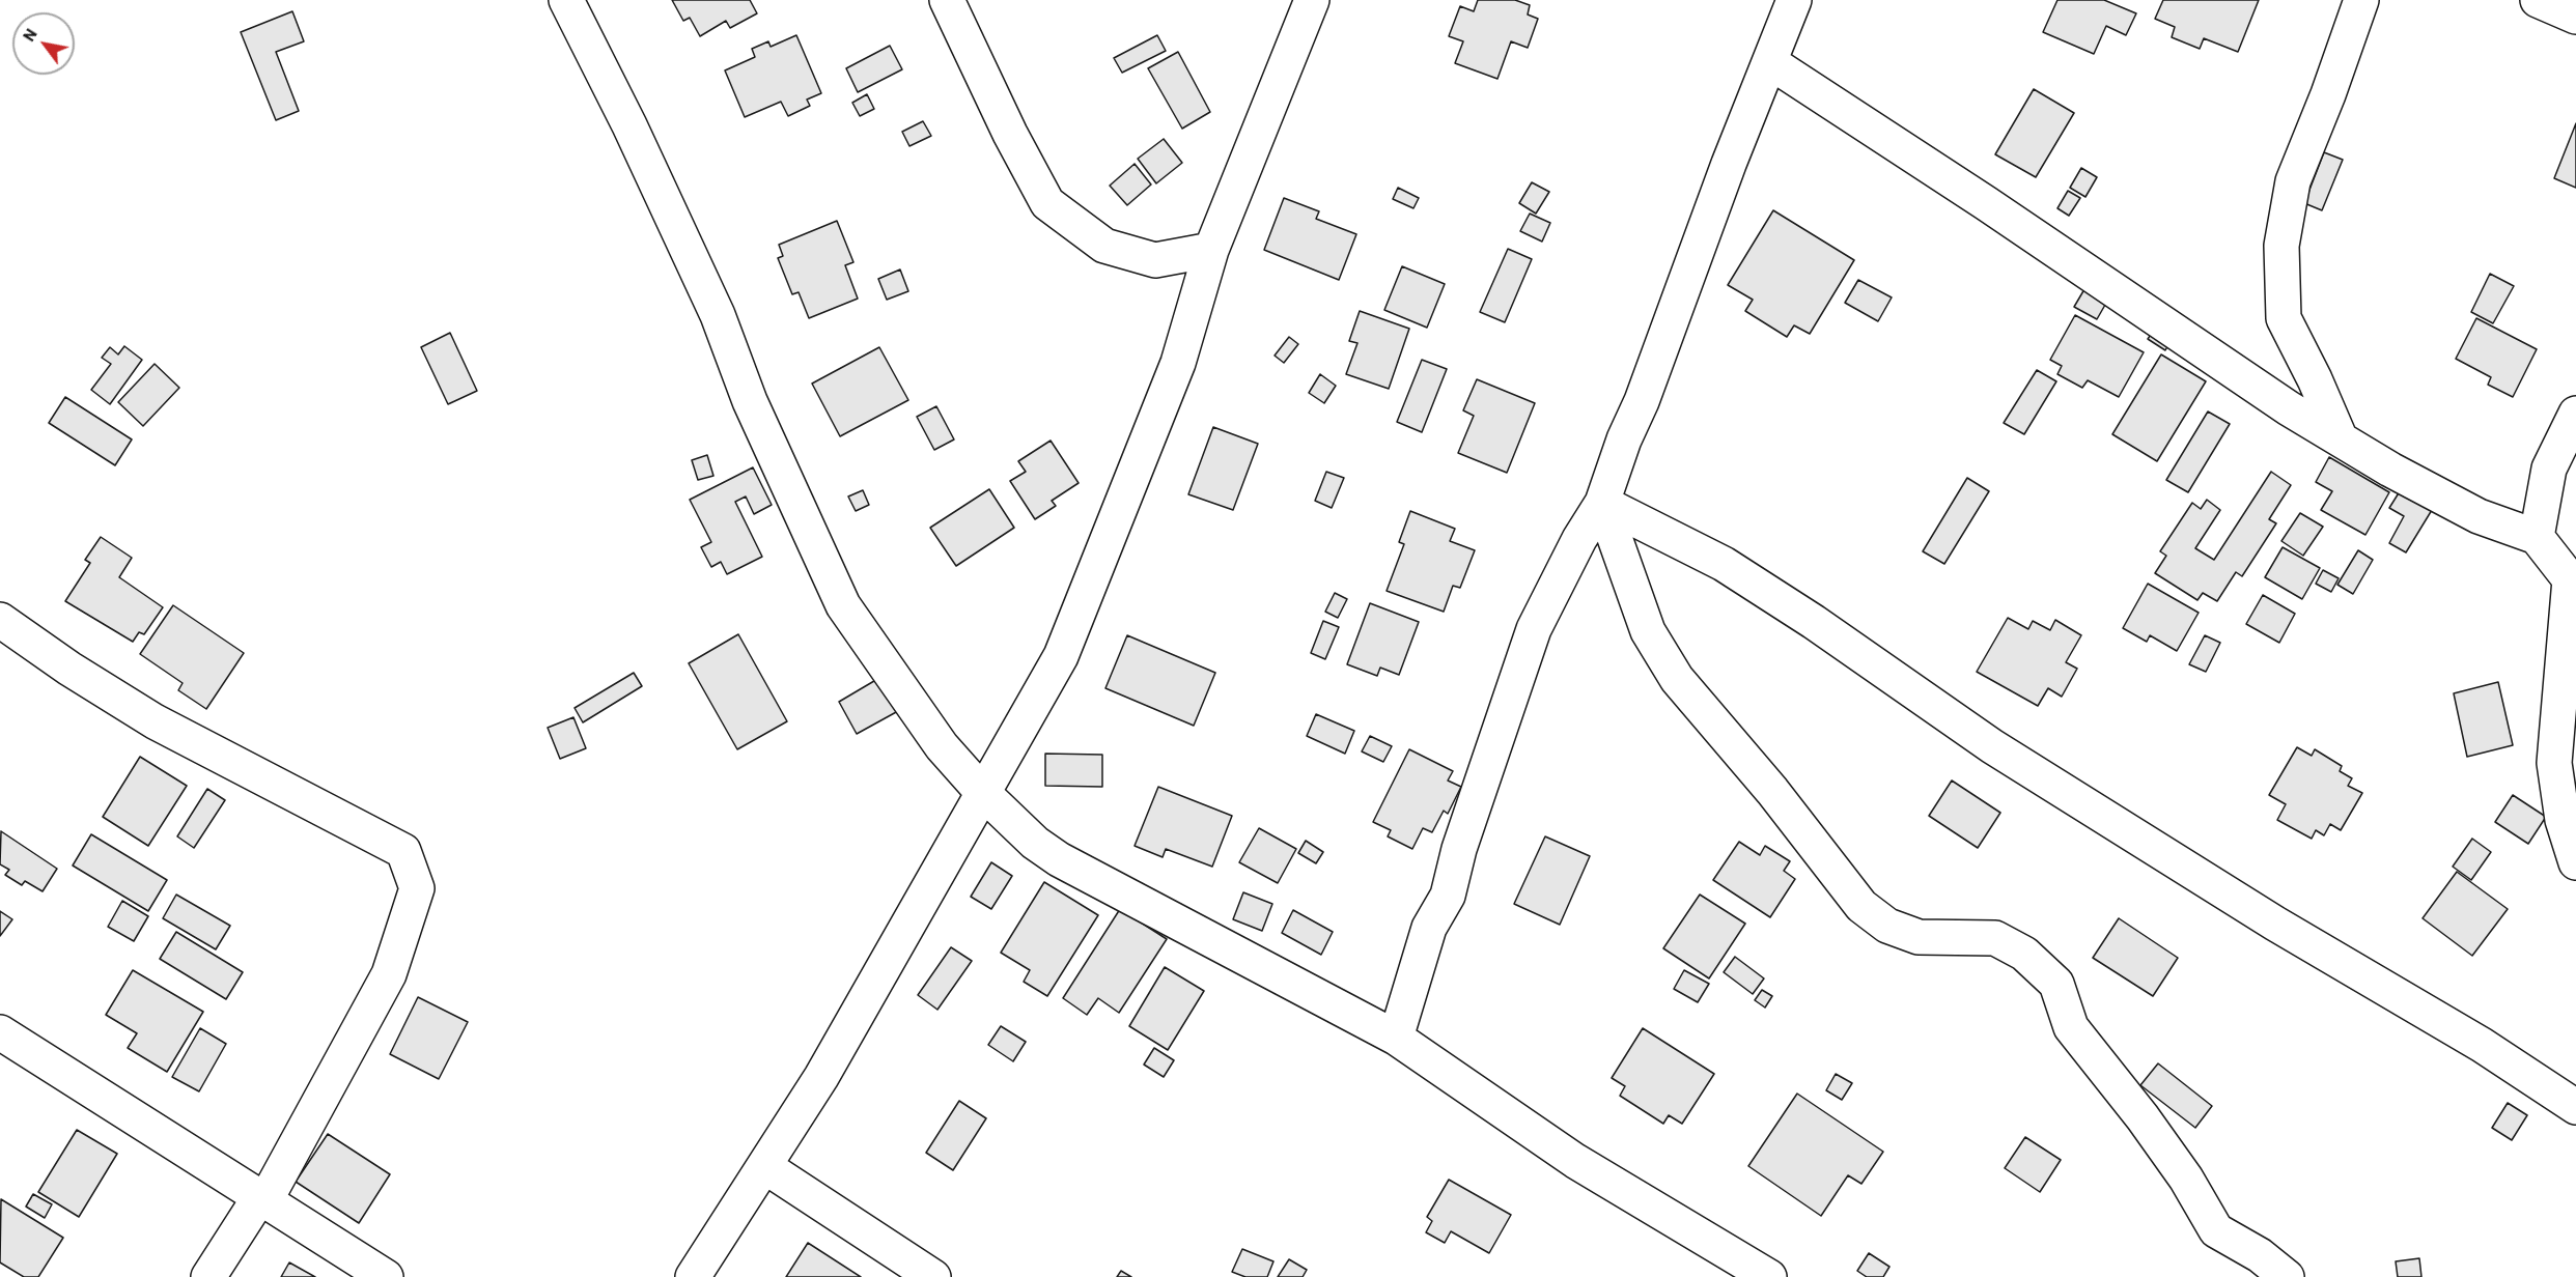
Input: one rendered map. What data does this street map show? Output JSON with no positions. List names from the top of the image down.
{
  "north": "top left"
}
